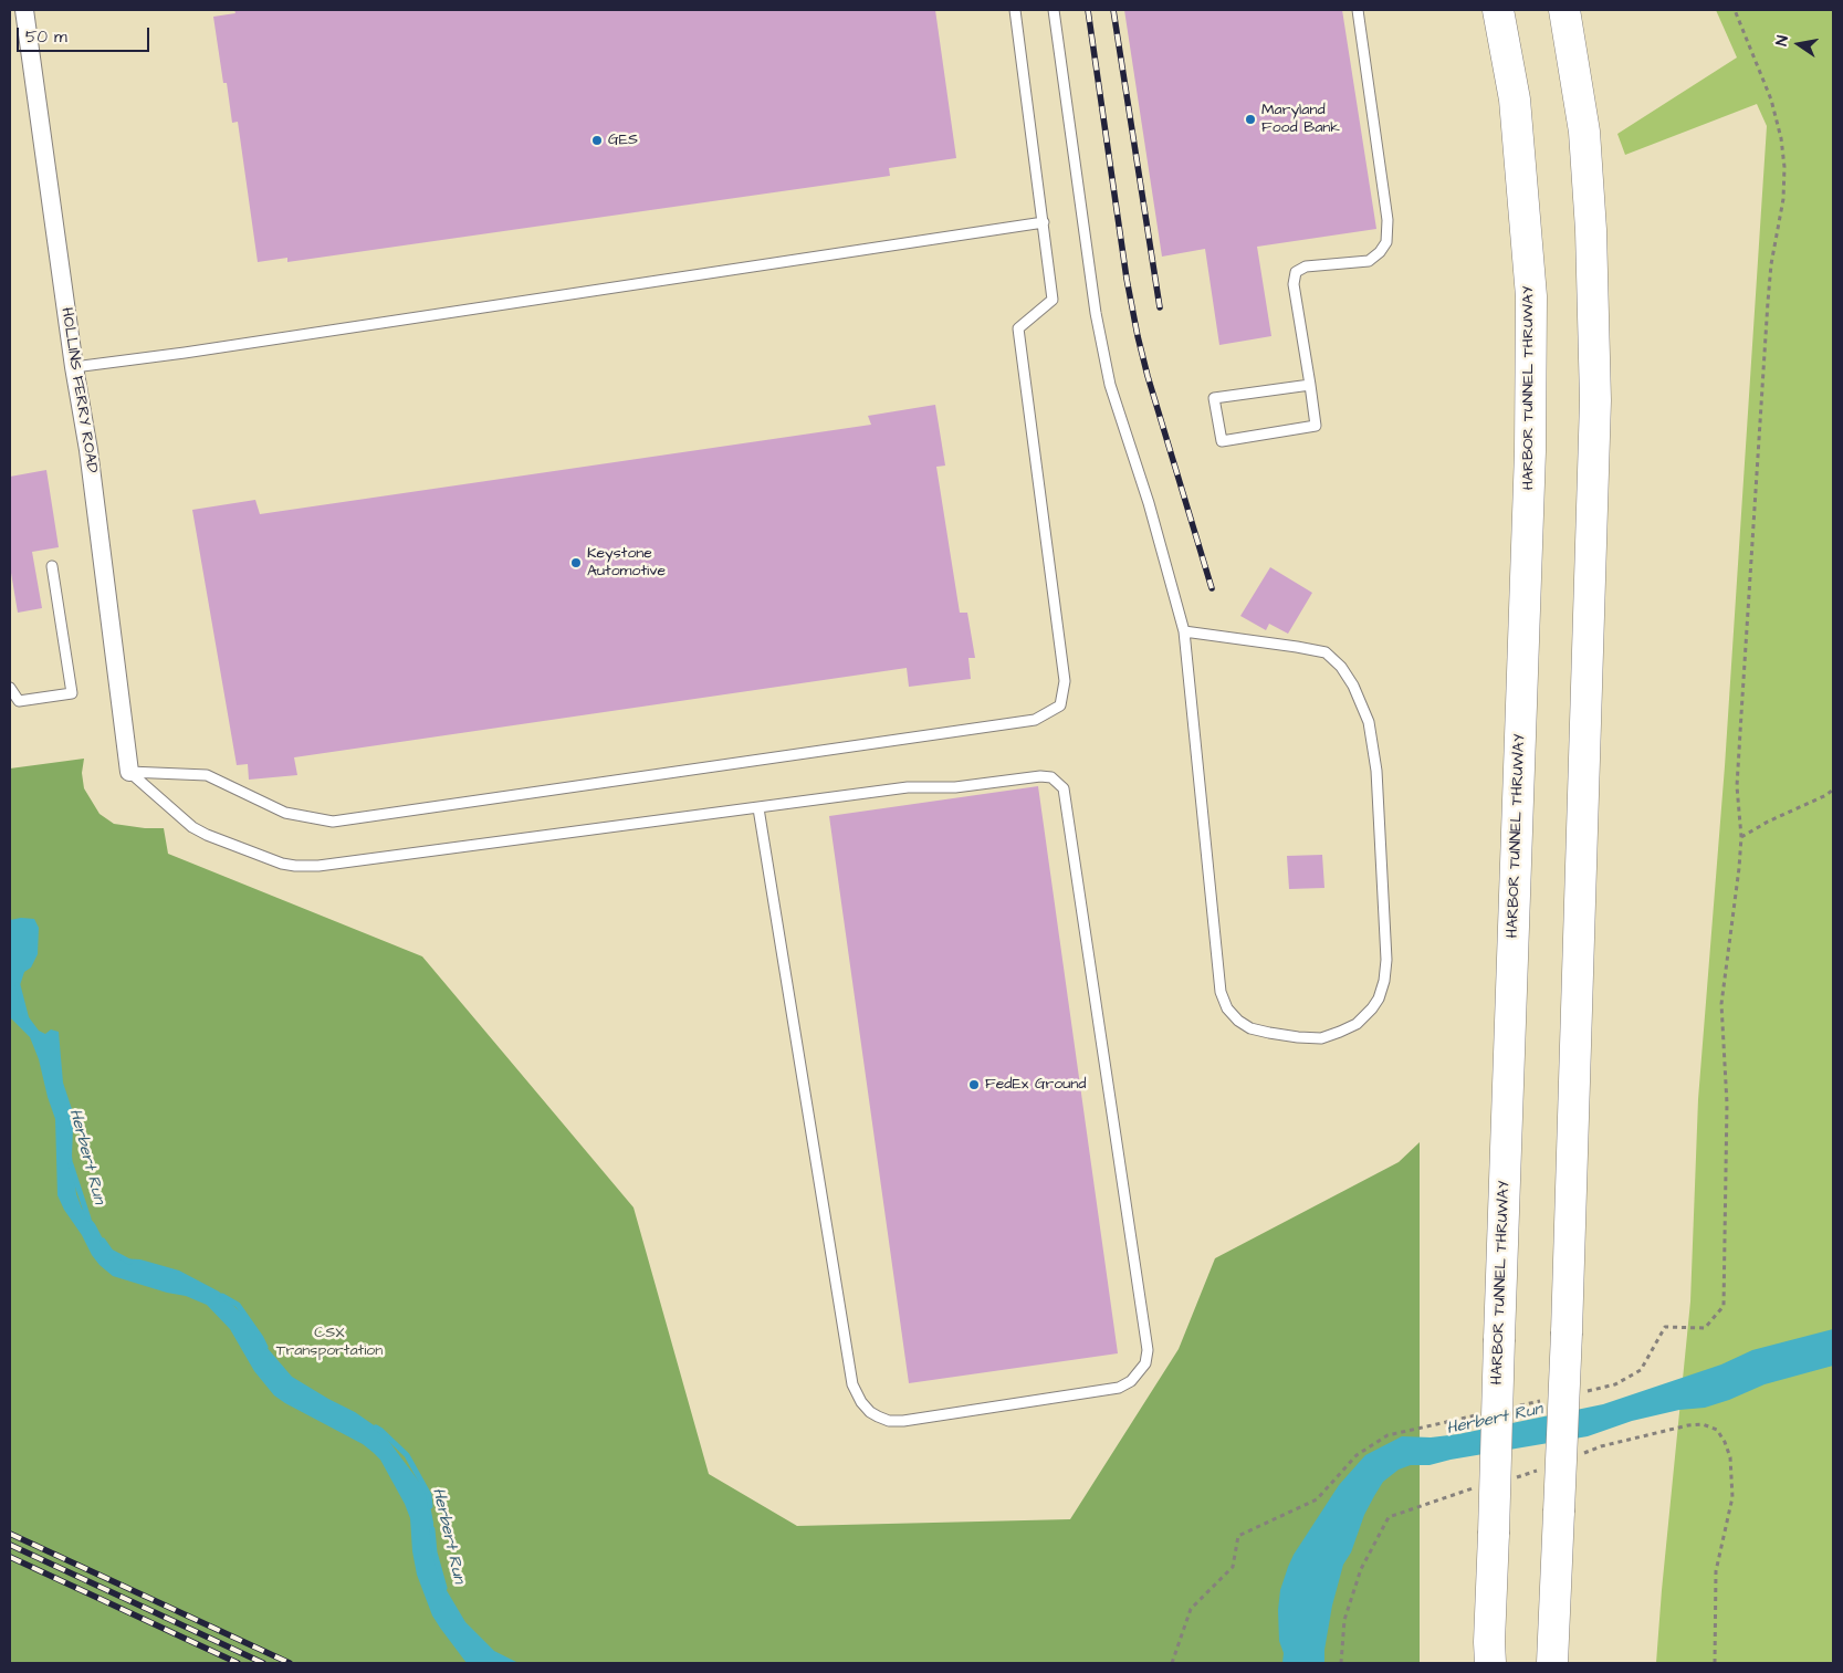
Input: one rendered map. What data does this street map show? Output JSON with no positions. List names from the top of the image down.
{
  "streets": {
    "highway": ["HARBOR TUNNEL THRUWAY"],
    "street": ["HOLLINS FERRY ROAD"]
  },
  "water": ["Herbert Run"],
  "parks": ["CSX Transportation"],
  "places": [
    "Maryland Food Bank",
    "GES",
    "Keystone Automotive",
    "FedEx Ground"
  ],
  "scale_bar": "50 m",
  "north": "left"
}
